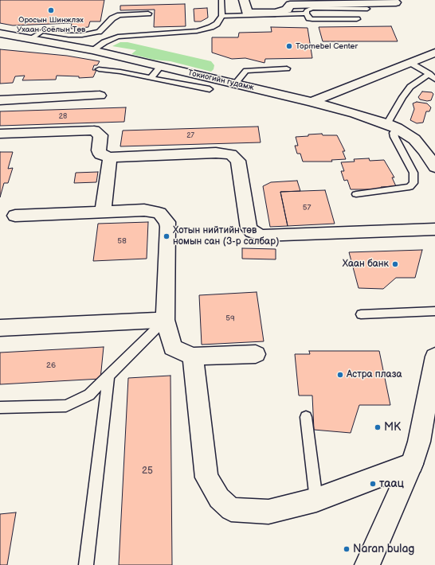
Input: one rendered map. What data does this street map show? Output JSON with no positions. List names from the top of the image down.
{
  "streets": {
    "street": ["Токиогийн гудамж"]
  },
  "places": [
    "Оросын Шинжлэх Ухаан Соёлын Төв",
    "Topmebel Center",
    "Хотын нийтийн төв номын сан (3-р салбар)",
    "Хаан банк",
    "Астра плаза",
    "MK",
    "таац",
    "Naran bulag"
  ],
  "house_numbers": [
    "28",
    "27",
    "57",
    "58",
    "59",
    "26",
    "25"
  ]
}
